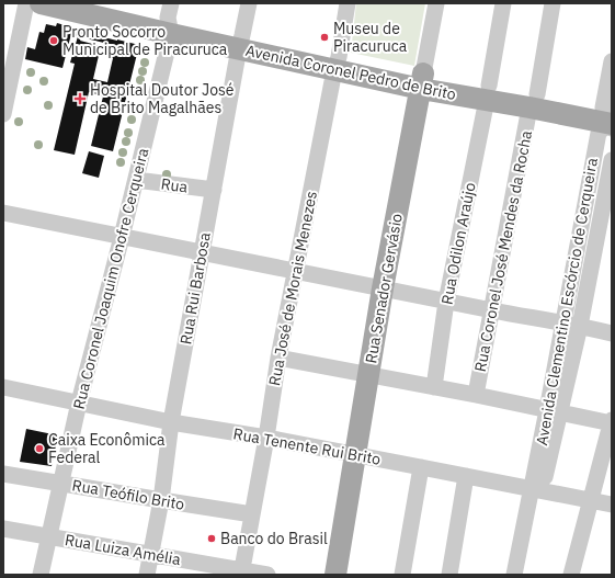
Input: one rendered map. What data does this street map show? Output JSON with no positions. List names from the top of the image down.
{
  "streets": {
    "main road": ["Avenida Coronel Pedro de Brito", "Rua Senador Gervásio"],
    "street": [
      "Rua",
      "Rua Odilon Araújo",
      "Rua Coronel José Mendes da Rocha",
      "Rua Coronel Joaquim Onofre Cerqueira",
      "Rua Rui Barbosa",
      "Rua José de Morais Menezes",
      "Avenida Clementino Escórcio de Cerqueira",
      "Rua Tenente Rui Brito",
      "Rua Teófilo Brito",
      "Rua Luiza Amélia"
    ]
  },
  "crossings": [
    ["Avenida Coronel Pedro de Brito", "Rua Odilon Araújo"],
    ["Avenida Coronel Pedro de Brito", "Rua Coronel José Mendes da Rocha"],
    ["Avenida Coronel Pedro de Brito", "Rua Coronel Joaquim Onofre Cerqueira"],
    ["Avenida Coronel Pedro de Brito", "Rua Rui Barbosa"],
    ["Avenida Coronel Pedro de Brito", "Rua José de Morais Menezes"],
    ["Avenida Coronel Pedro de Brito", "Rua Senador Gervásio"],
    ["Avenida Coronel Pedro de Brito", "Avenida Clementino Escórcio de Cerqueira"],
    ["Rua", "Rua Coronel Joaquim Onofre Cerqueira"],
    ["Rua", "Rua Rui Barbosa"],
    ["Rua Coronel Joaquim Onofre Cerqueira", "Rua Tenente Rui Brito"],
    ["Rua Coronel Joaquim Onofre Cerqueira", "Rua Teófilo Brito"],
    ["Rua Coronel Joaquim Onofre Cerqueira", "Rua Luiza Amélia"],
    ["Rua Rui Barbosa", "Rua Tenente Rui Brito"],
    ["Rua Rui Barbosa", "Rua Teófilo Brito"],
    ["Rua Rui Barbosa", "Rua Luiza Amélia"],
    ["Rua José de Morais Menezes", "Rua Tenente Rui Brito"],
    ["Rua José de Morais Menezes", "Rua Teófilo Brito"],
    ["Rua José de Morais Menezes", "Rua Luiza Amélia"],
    ["Rua Senador Gervásio", "Rua Tenente Rui Brito"],
    ["Avenida Clementino Escórcio de Cerqueira", "Rua Tenente Rui Brito"]
  ],
  "places": {
    "other": [
      "Museu de Piracuruca",
      "Pronto Socorro Municipal de Piracuruca",
      "Caixa Econômica Federal",
      "Banco do Brasil"
    ],
    "health": ["Hospital Doutor José de Brito Magalhães"]
  }
}
